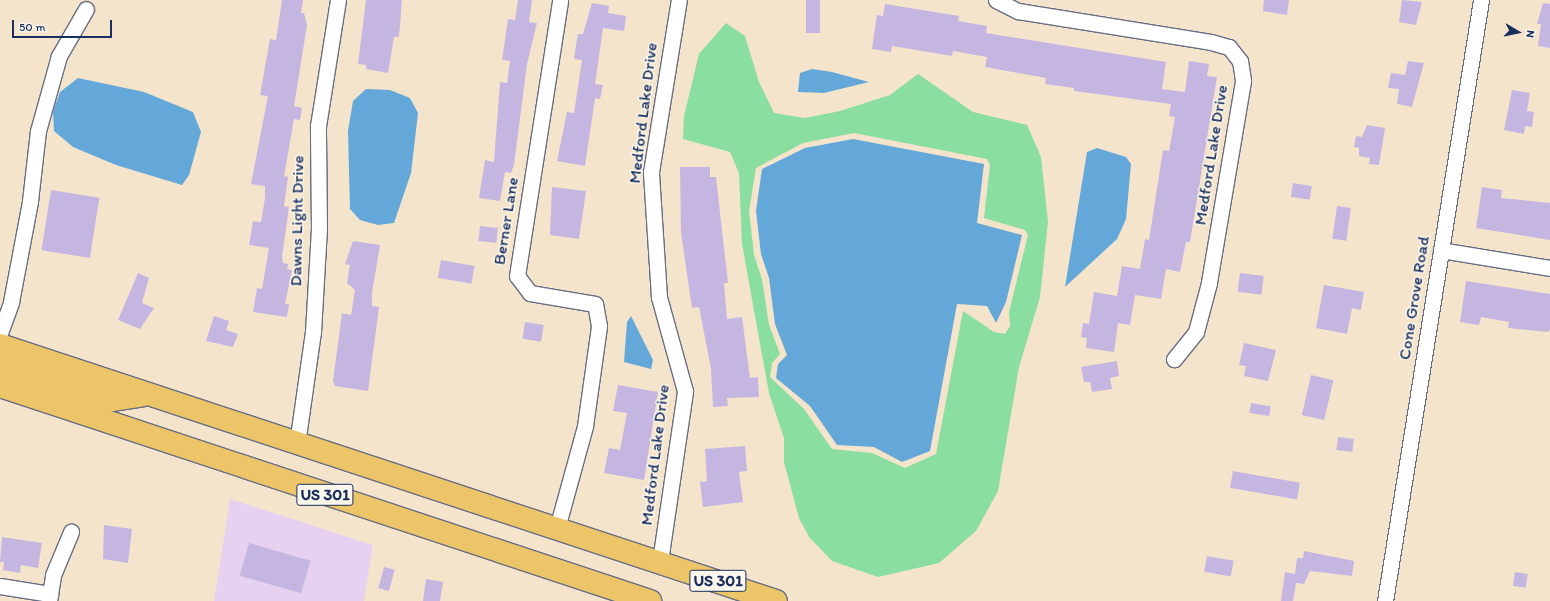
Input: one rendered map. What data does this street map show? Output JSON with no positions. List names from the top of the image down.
{
  "streets": {
    "main road": ["US 301"],
    "street": [
      "Medford Lake Drive",
      "Dawns Light Drive",
      "Berner Lane",
      "Cone Grove Road"
    ]
  },
  "crossings": [
    ["Medford Lake Drive", "US 301"],
    ["Dawns Light Drive", "US 301"],
    ["Berner Lane", "US 301"]
  ],
  "scale_bar": "50 m",
  "north": "right"
}
